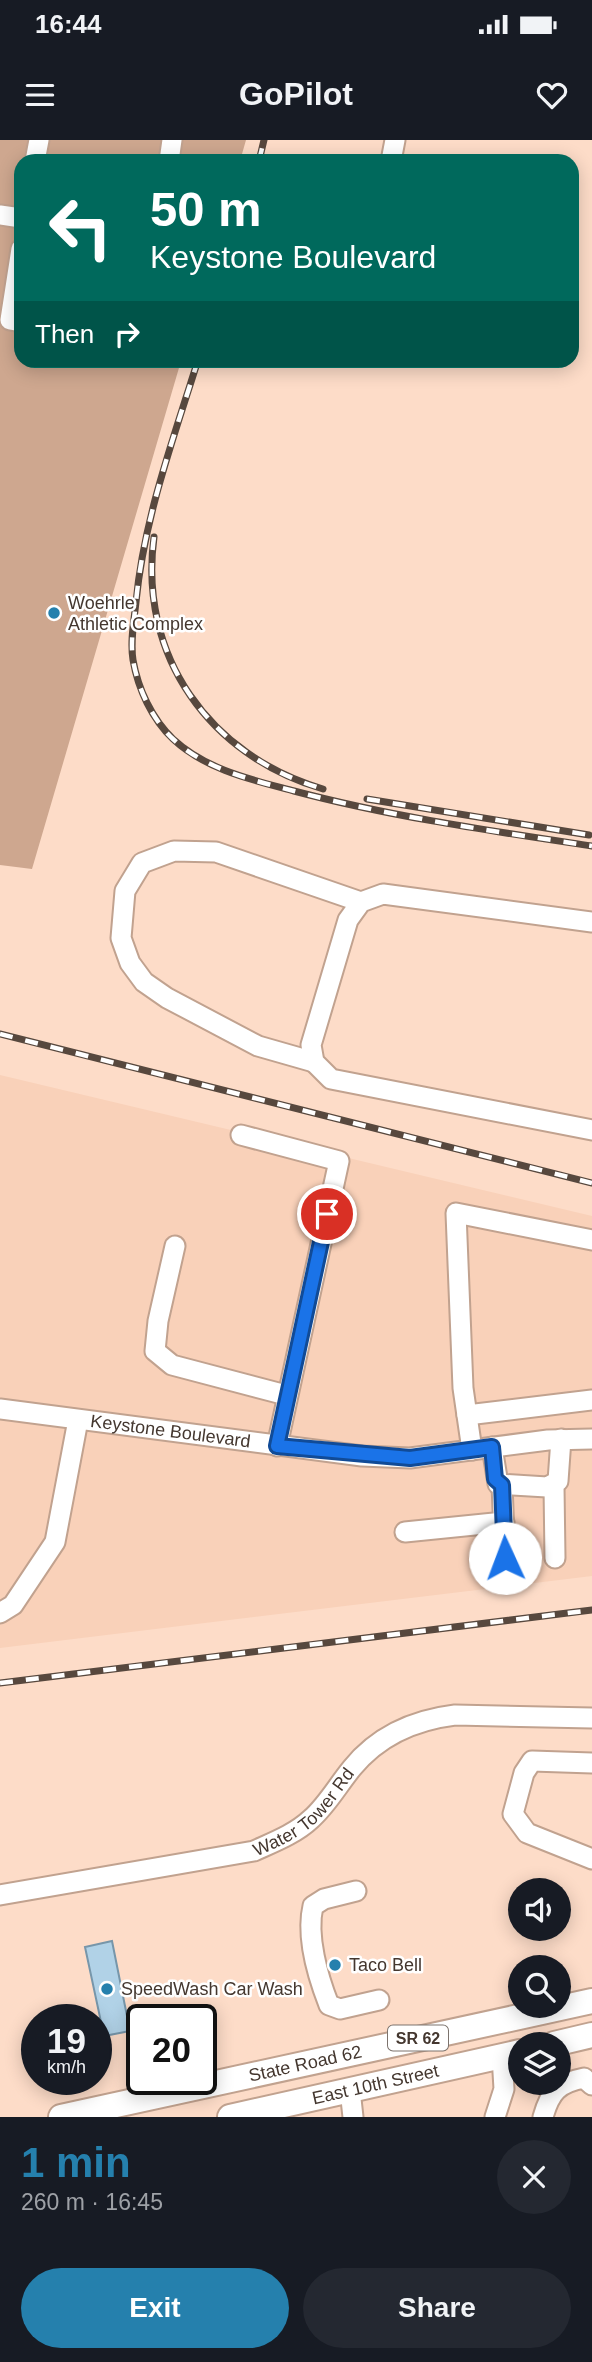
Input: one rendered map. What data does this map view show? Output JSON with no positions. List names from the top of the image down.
{
  "streets": {
    "main road": ["SR 62", "State Road 62", "East 10th Street"],
    "street": ["Keystone Boulevard", "Water Tower Rd"]
  },
  "places": ["Woehrle Athletic Complex", "Taco Bell", "SpeedWash Car Wash"],
  "page": {
    "status": "16:44",
    "header": "GoPilot",
    "turn": ["50 m", "Keystone Boulevard"],
    "then": "Then",
    "speed": "19 km/h",
    "limit": "20",
    "heading": ["1 min", "260 m · 16:45"],
    "buttons": ["Exit", "Share"]
  }
}
